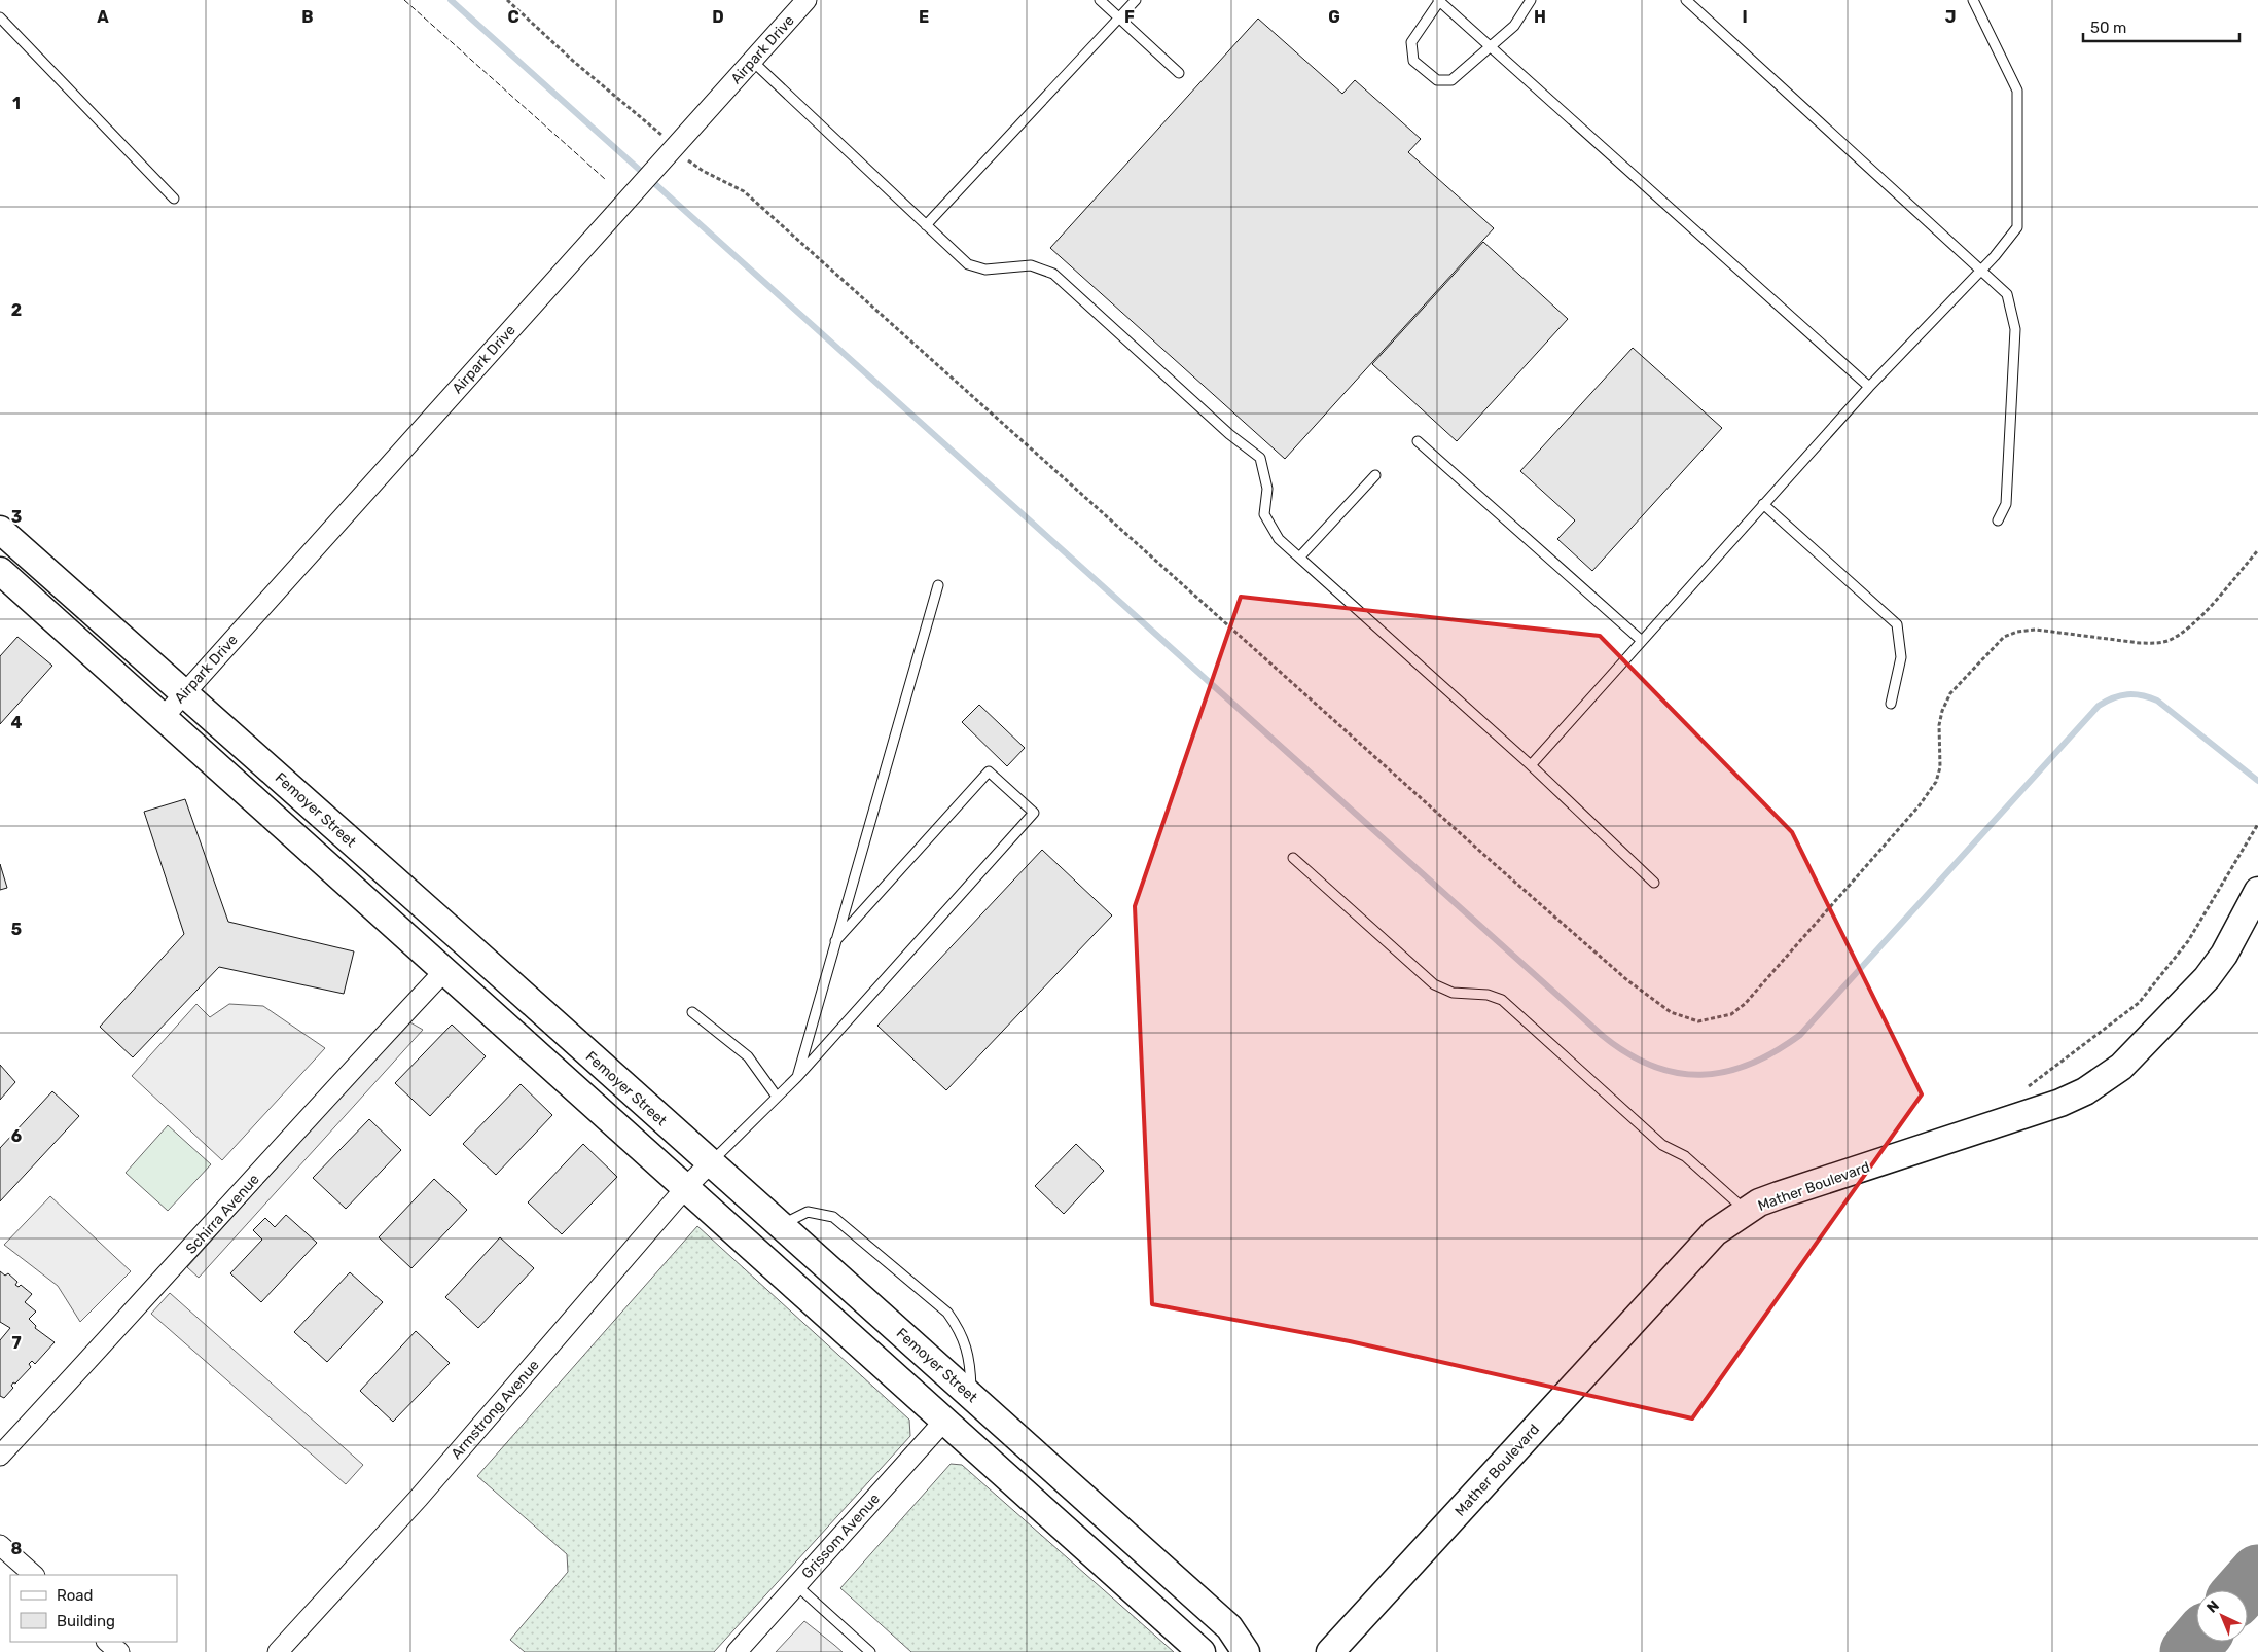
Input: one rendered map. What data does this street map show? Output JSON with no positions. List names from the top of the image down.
{
  "streets": {
    "street": [
      "Airpark Drive",
      "Femoyer Street",
      "Mather Boulevard",
      "Schirra Avenue",
      "Armstrong Avenue",
      "Grissom Avenue"
    ]
  },
  "crossings": [
    ["Airpark Drive", "Femoyer Street"],
    ["Femoyer Street", "Armstrong Avenue"]
  ],
  "legend": ["Road", "Building"],
  "scale_bar": "50 m",
  "north": "top left",
  "grid": {
    "columns": [
      "A",
      "B",
      "C",
      "D",
      "E",
      "F",
      "G",
      "H",
      "I",
      "J"
    ],
    "rows": [
      "1",
      "2",
      "3",
      "4",
      "5",
      "6",
      "7",
      "8"
    ]
  }
}
